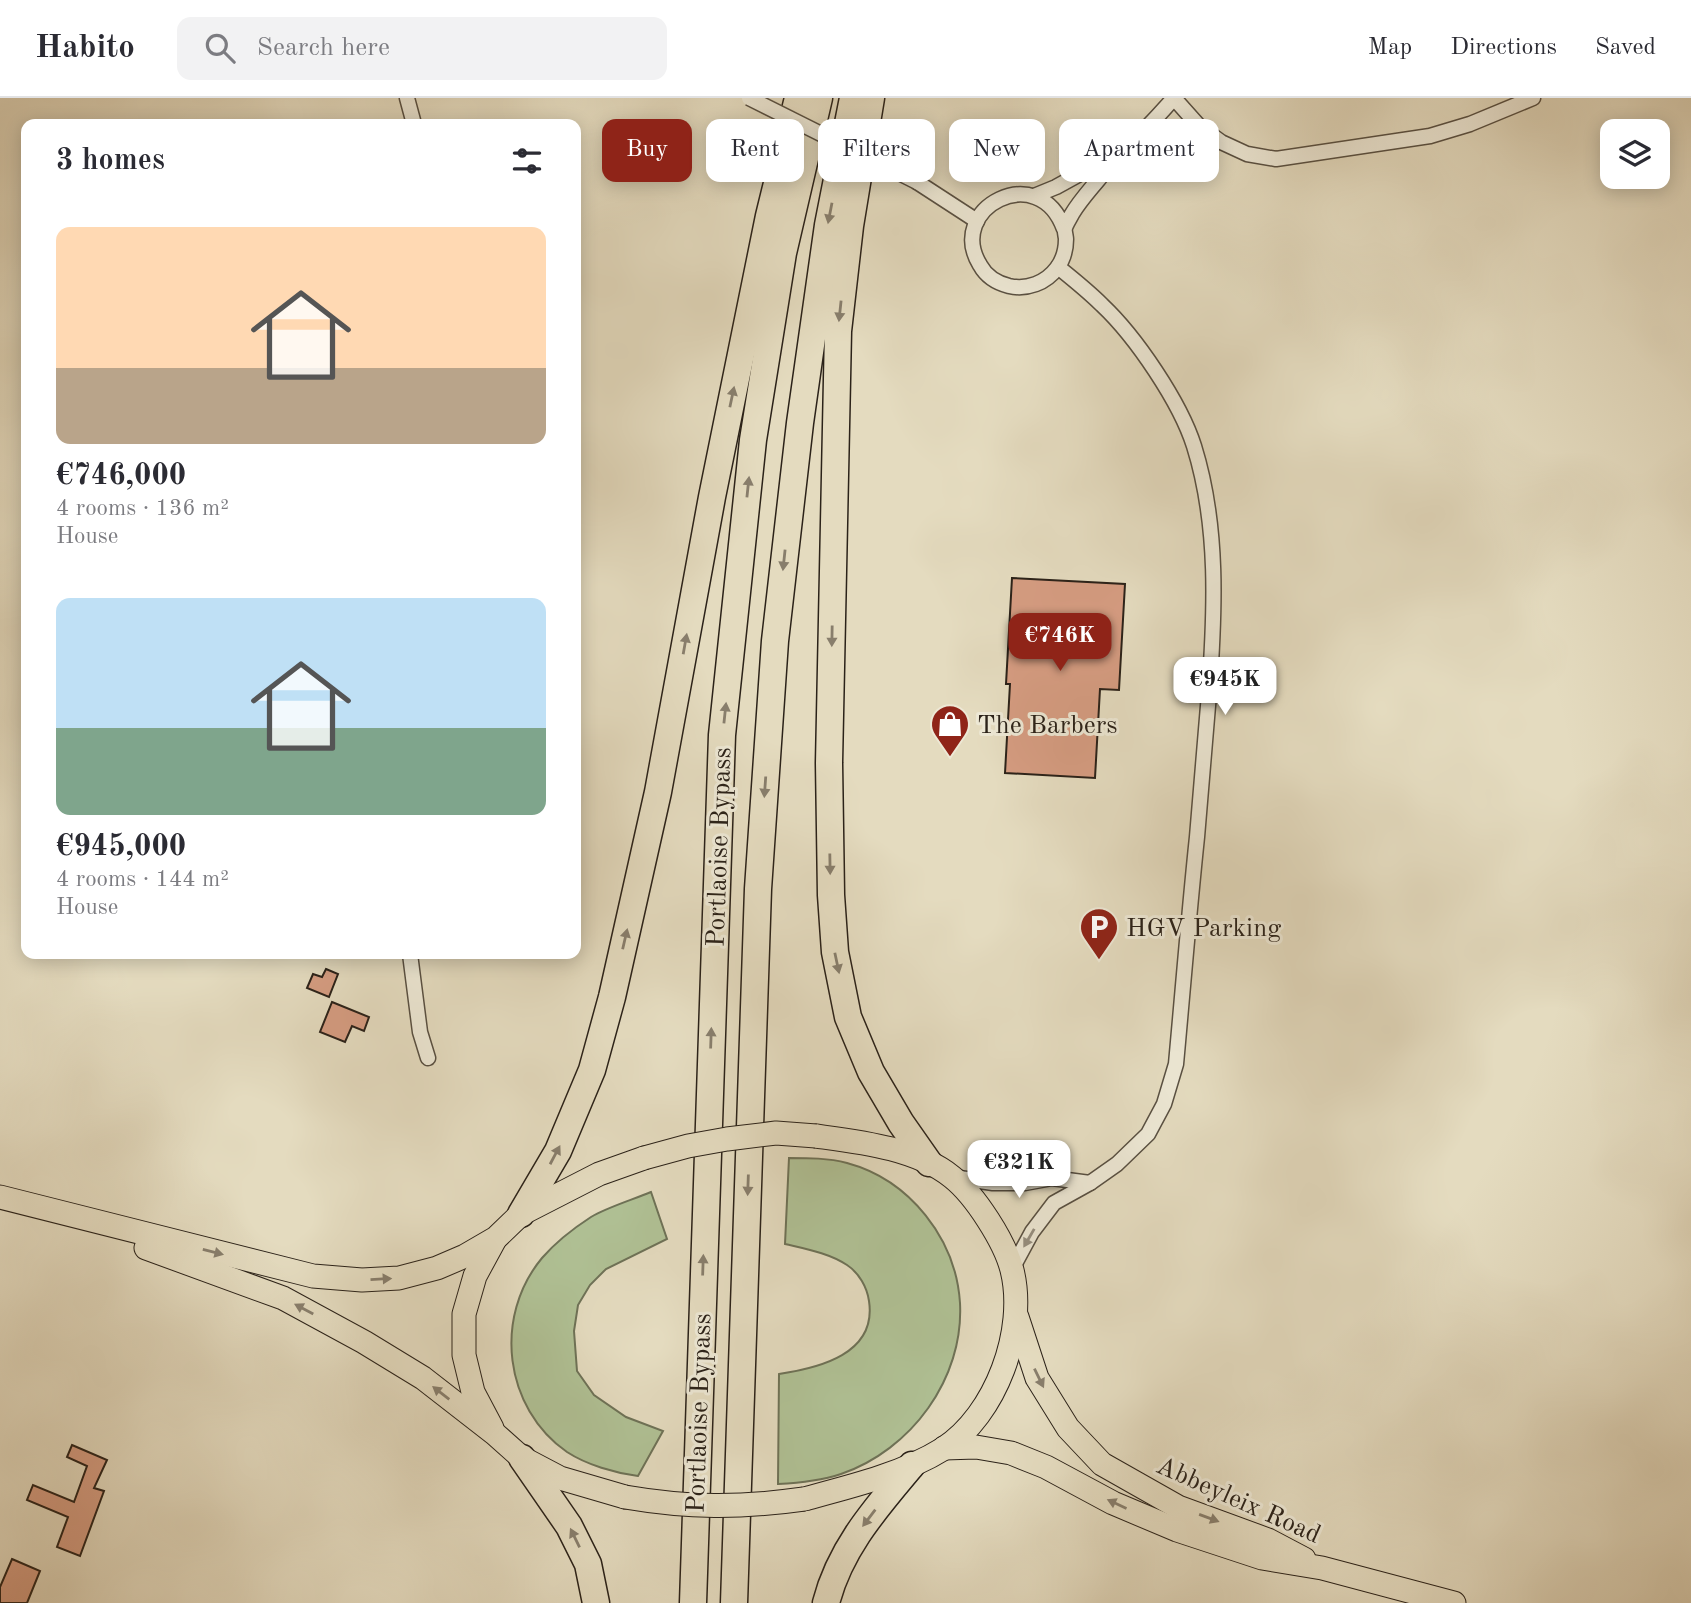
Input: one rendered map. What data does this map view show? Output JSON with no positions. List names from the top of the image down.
{
  "streets": {
    "highway": ["Portlaoise Bypass"],
    "main road": ["Abbeyleix Road"]
  },
  "places": {
    "shop": ["The Barbers"],
    "parking": ["HGV Parking"]
  },
  "page": {
    "header": "Habito",
    "search": "Search here",
    "nav": ["Map", "Directions", "Saved"],
    "chip": [
      "Buy",
      "Rent",
      "Filters",
      "New",
      "Apartment"
    ],
    "heading": "3 homes",
    "list": [
      {
        "name": "€746,000",
        "note": "4 rooms · 136 m² · House"
      },
      {
        "name": "€945,000",
        "note": "4 rooms · 144 m² · House"
      }
    ],
    "price": ["€746K", "€945K", "€321K"]
  }
}
